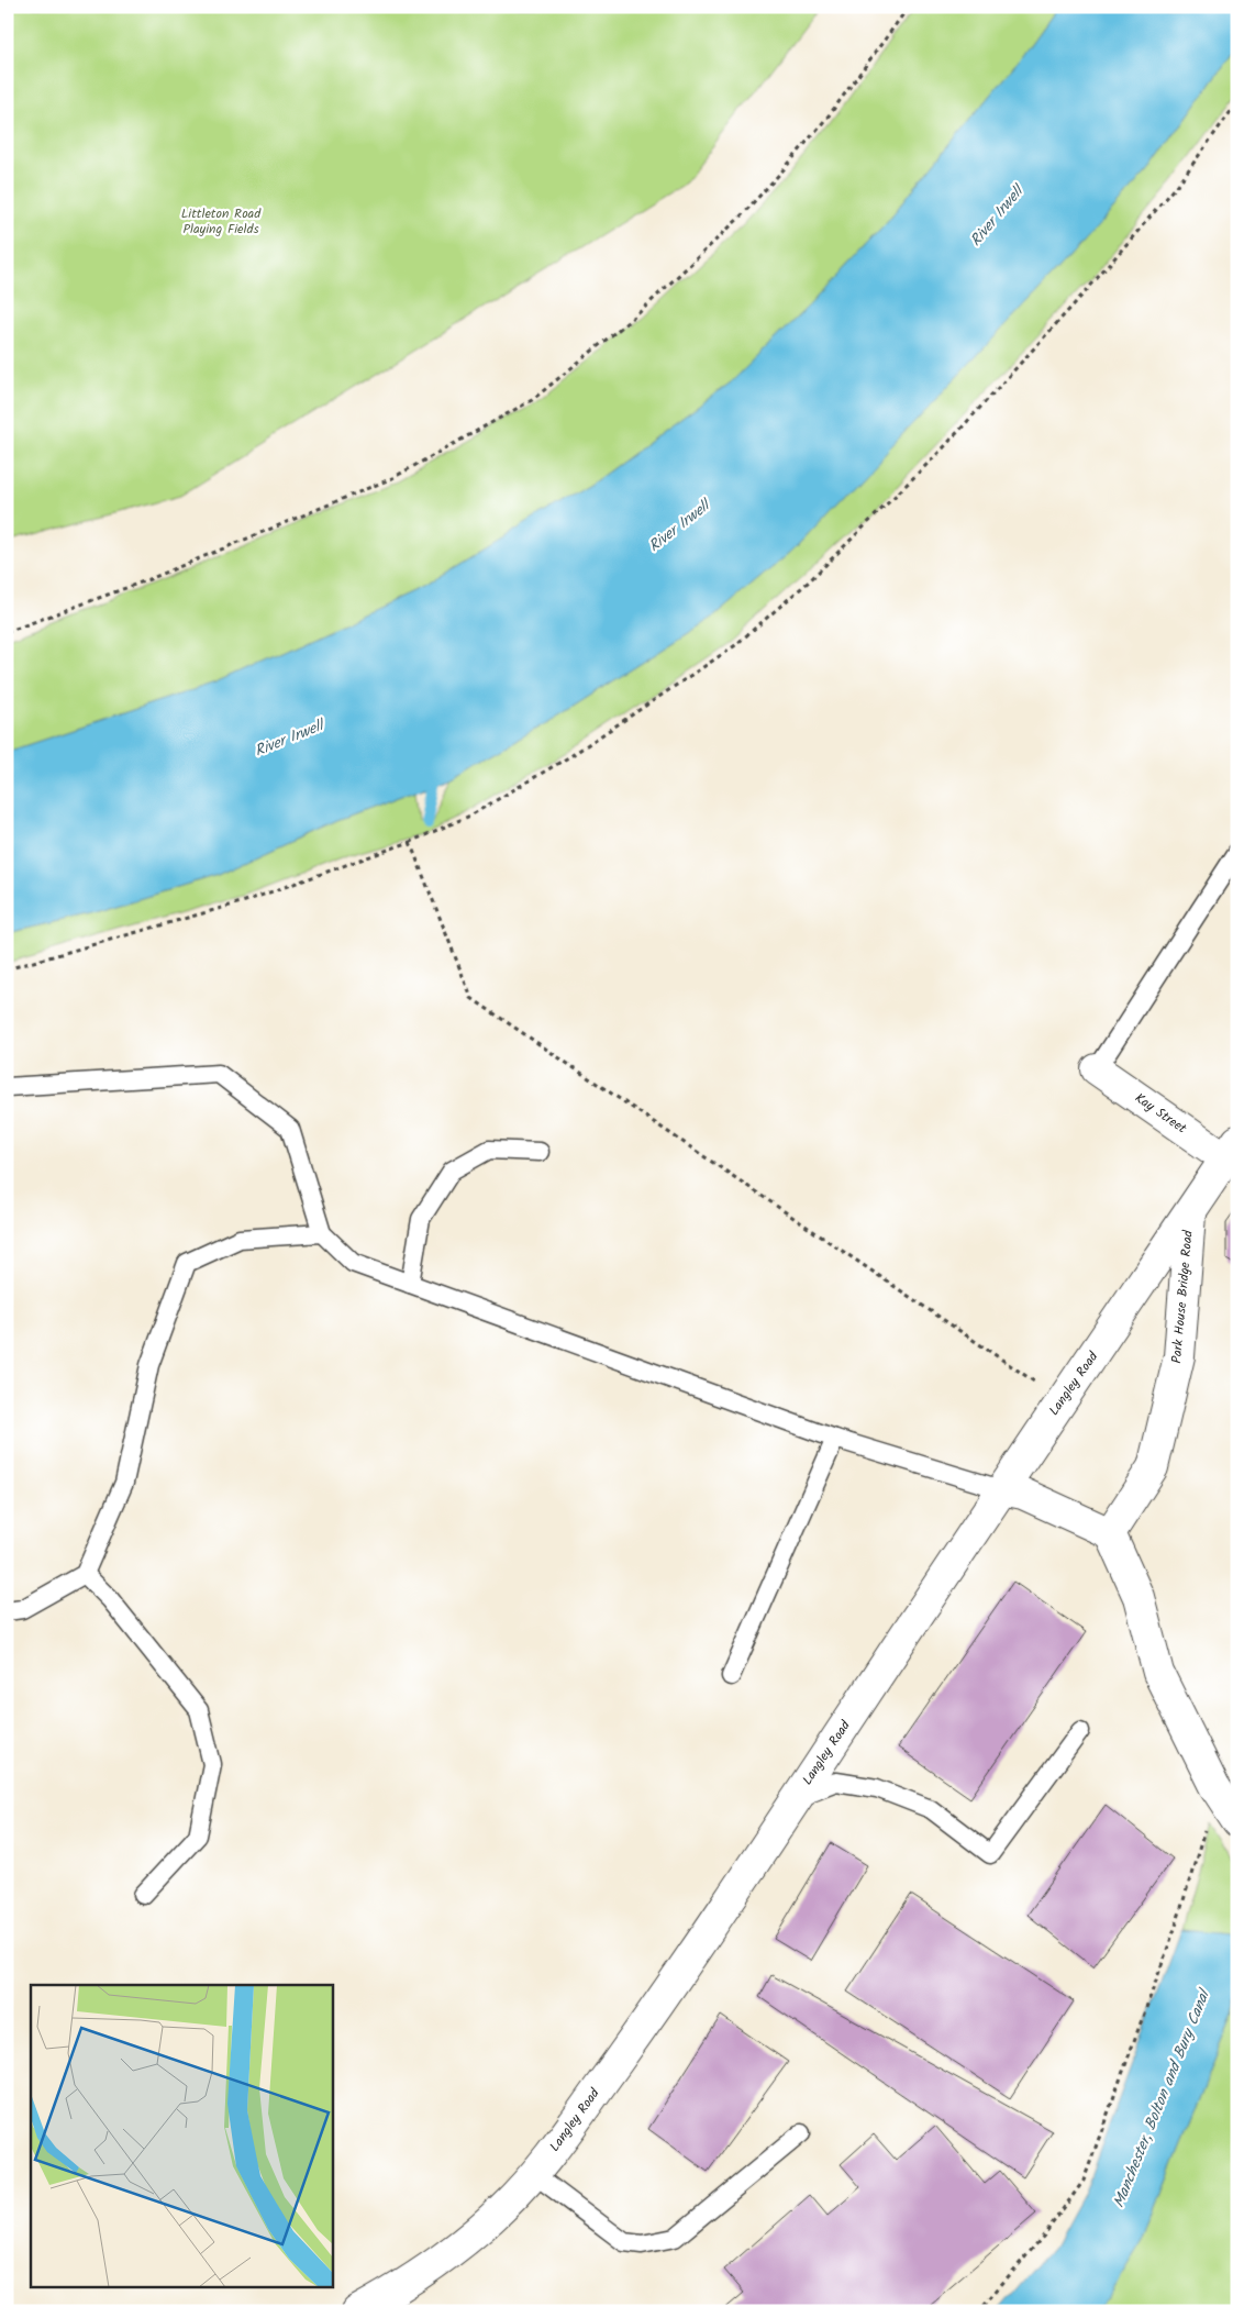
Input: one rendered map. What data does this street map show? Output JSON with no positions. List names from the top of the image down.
{
  "streets": {
    "street": ["Kay Street", "Park House Bridge Road", "Langley Road"]
  },
  "crossings": [
    ["Kay Street", "Langley Road"],
    ["Park House Bridge Road", "Langley Road"]
  ],
  "water": ["River Irwell", "Manchester, Bolton and Bury Canal"],
  "parks": ["Littleton Road Playing Fields"]
}
